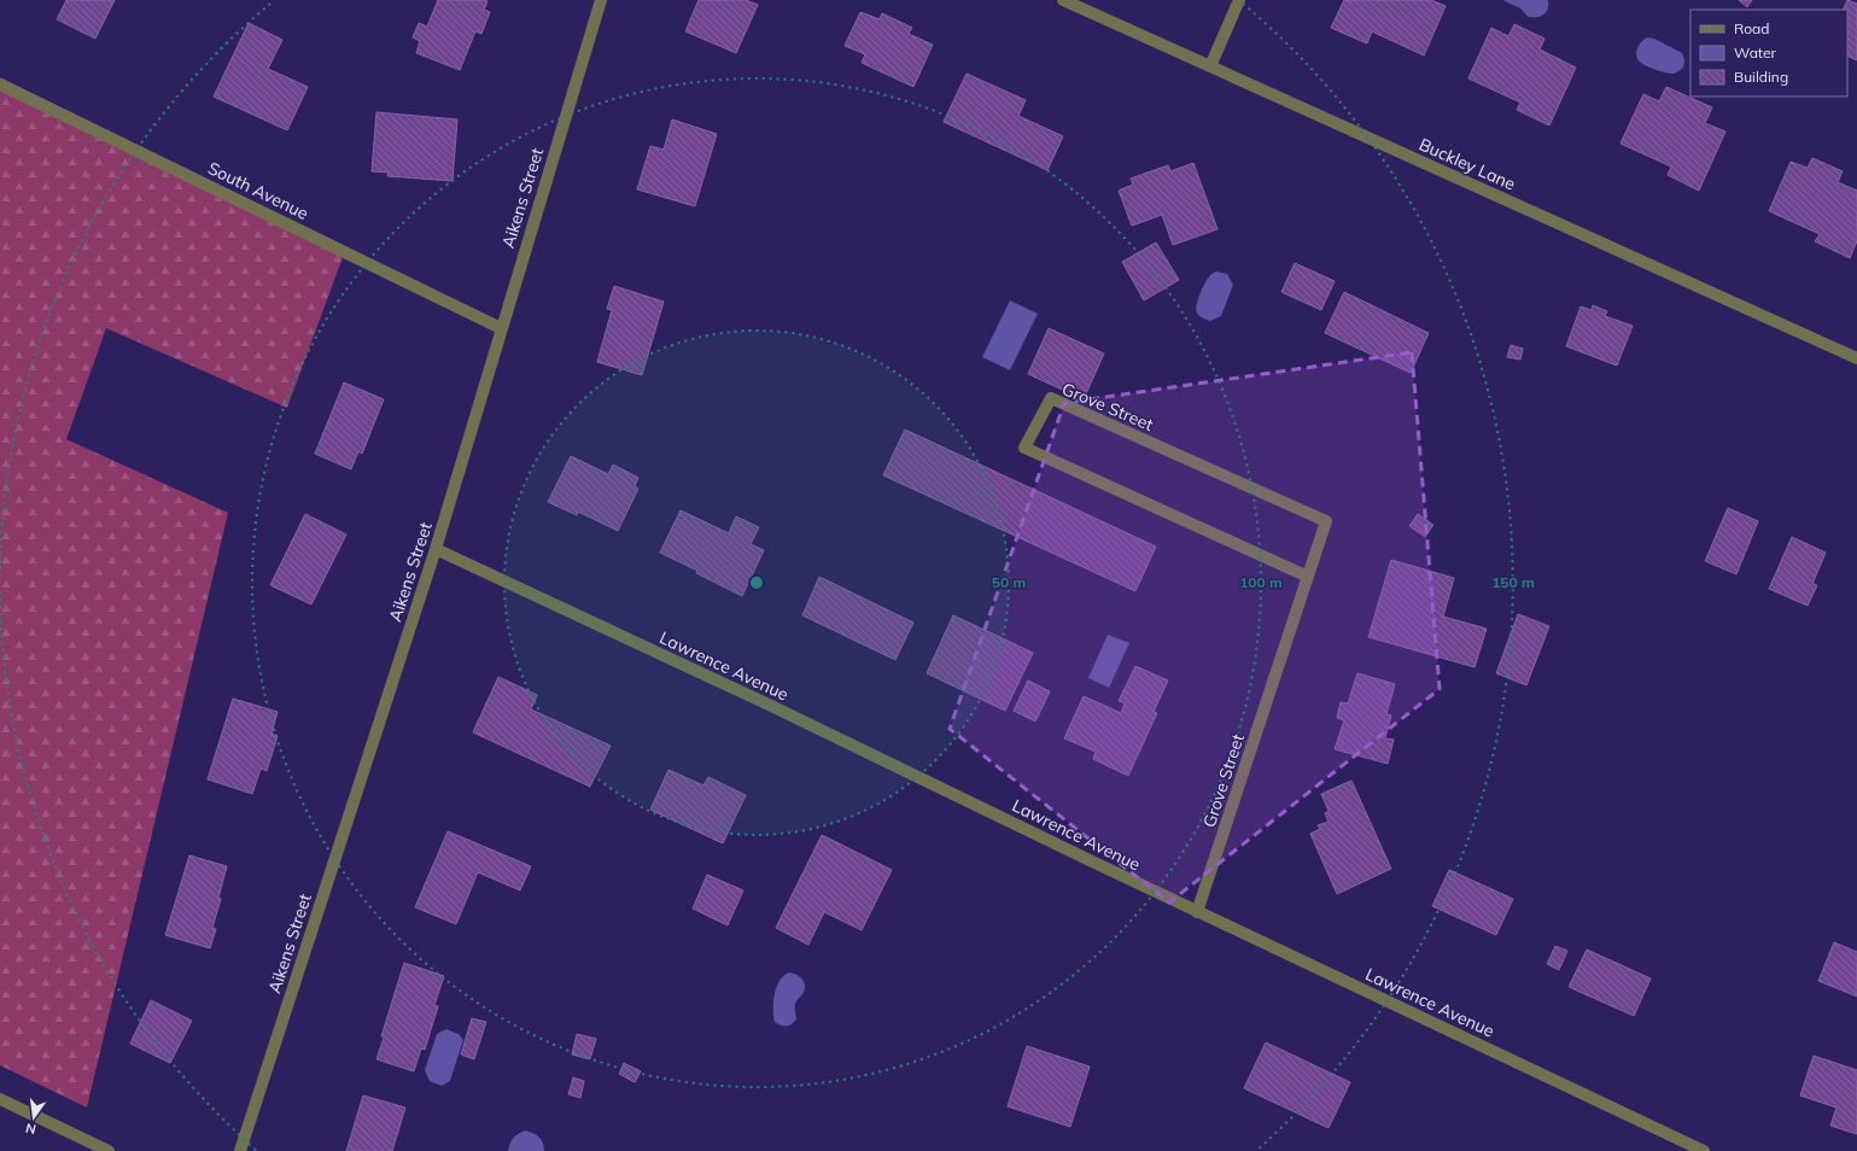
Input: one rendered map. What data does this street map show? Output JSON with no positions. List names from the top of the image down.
{
  "streets": {
    "street": [
      "Buckley Lane",
      "South Avenue",
      "Aikens Street",
      "Grove Street",
      "Lawrence Avenue"
    ]
  },
  "crossings": [
    ["South Avenue", "Aikens Street"],
    ["Aikens Street", "Lawrence Avenue"],
    ["Grove Street", "Lawrence Avenue"]
  ],
  "legend": ["Road", "Water", "Building"],
  "north": "bottom",
  "rings": ["50 m", "100 m", "150 m"]
}
